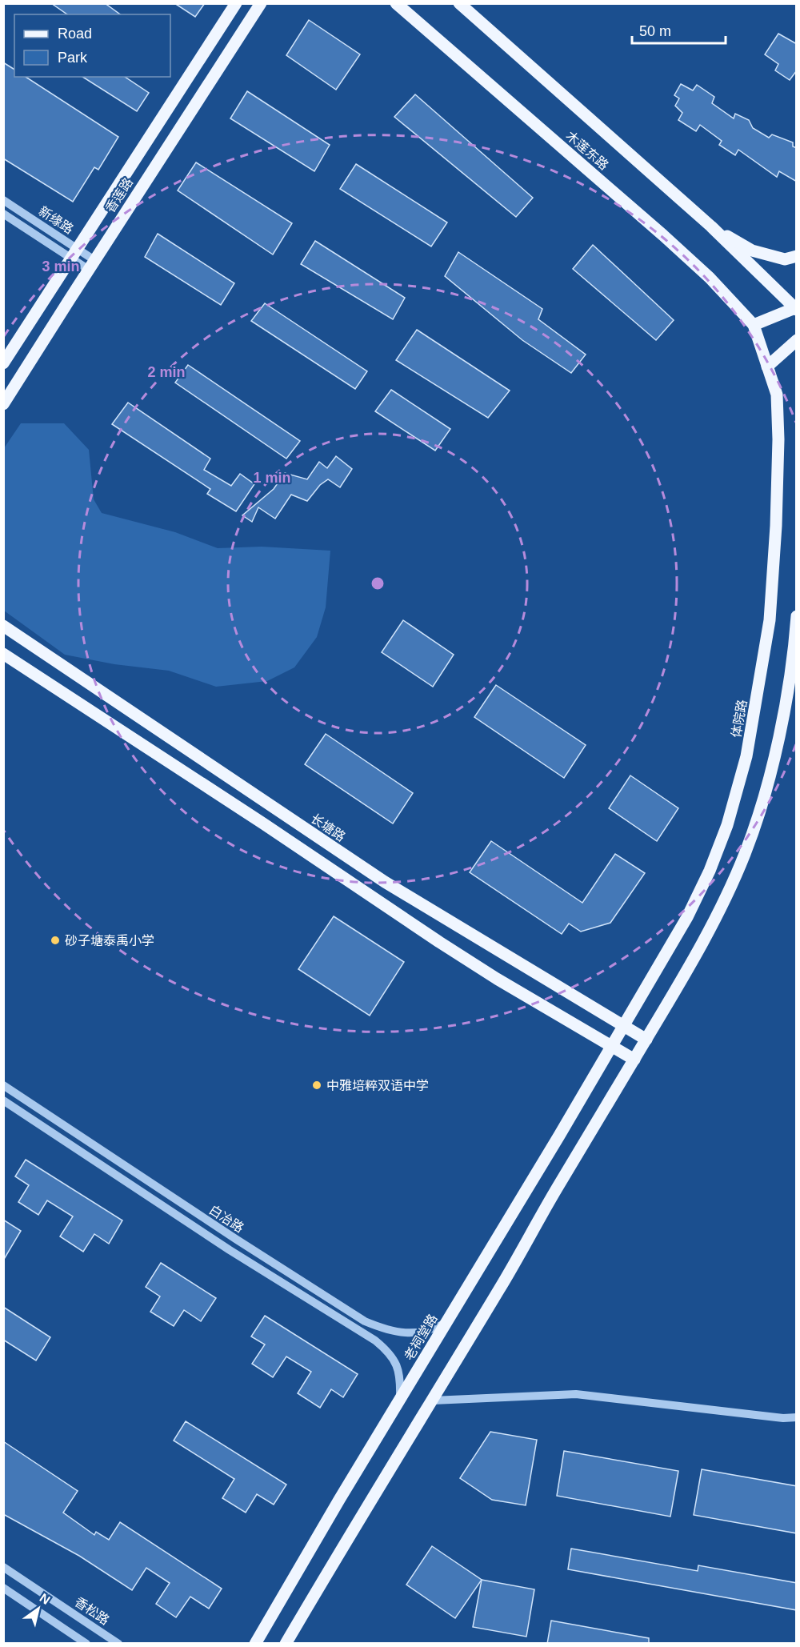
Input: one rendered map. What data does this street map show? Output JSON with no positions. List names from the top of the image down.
{
  "streets": {
    "main road": [
      "木莲东路",
      "香莲路",
      "体院路",
      "长塘路",
      "老祠堂路"
    ],
    "street": ["新缘路", "白冶路", "香松路"]
  },
  "crossings": [
    ["木莲东路", "体院路"],
    ["香莲路", "新缘路"],
    ["体院路", "长塘路"],
    ["体院路", "老祠堂路"],
    ["白冶路", "老祠堂路"]
  ],
  "places": ["砂子塘泰禹小学", "中雅培粹双语中学"],
  "legend": ["Road", "Park"],
  "scale_bar": "50 m",
  "north": "top right",
  "rings": ["3 min", "2 min", "1 min"]
}
